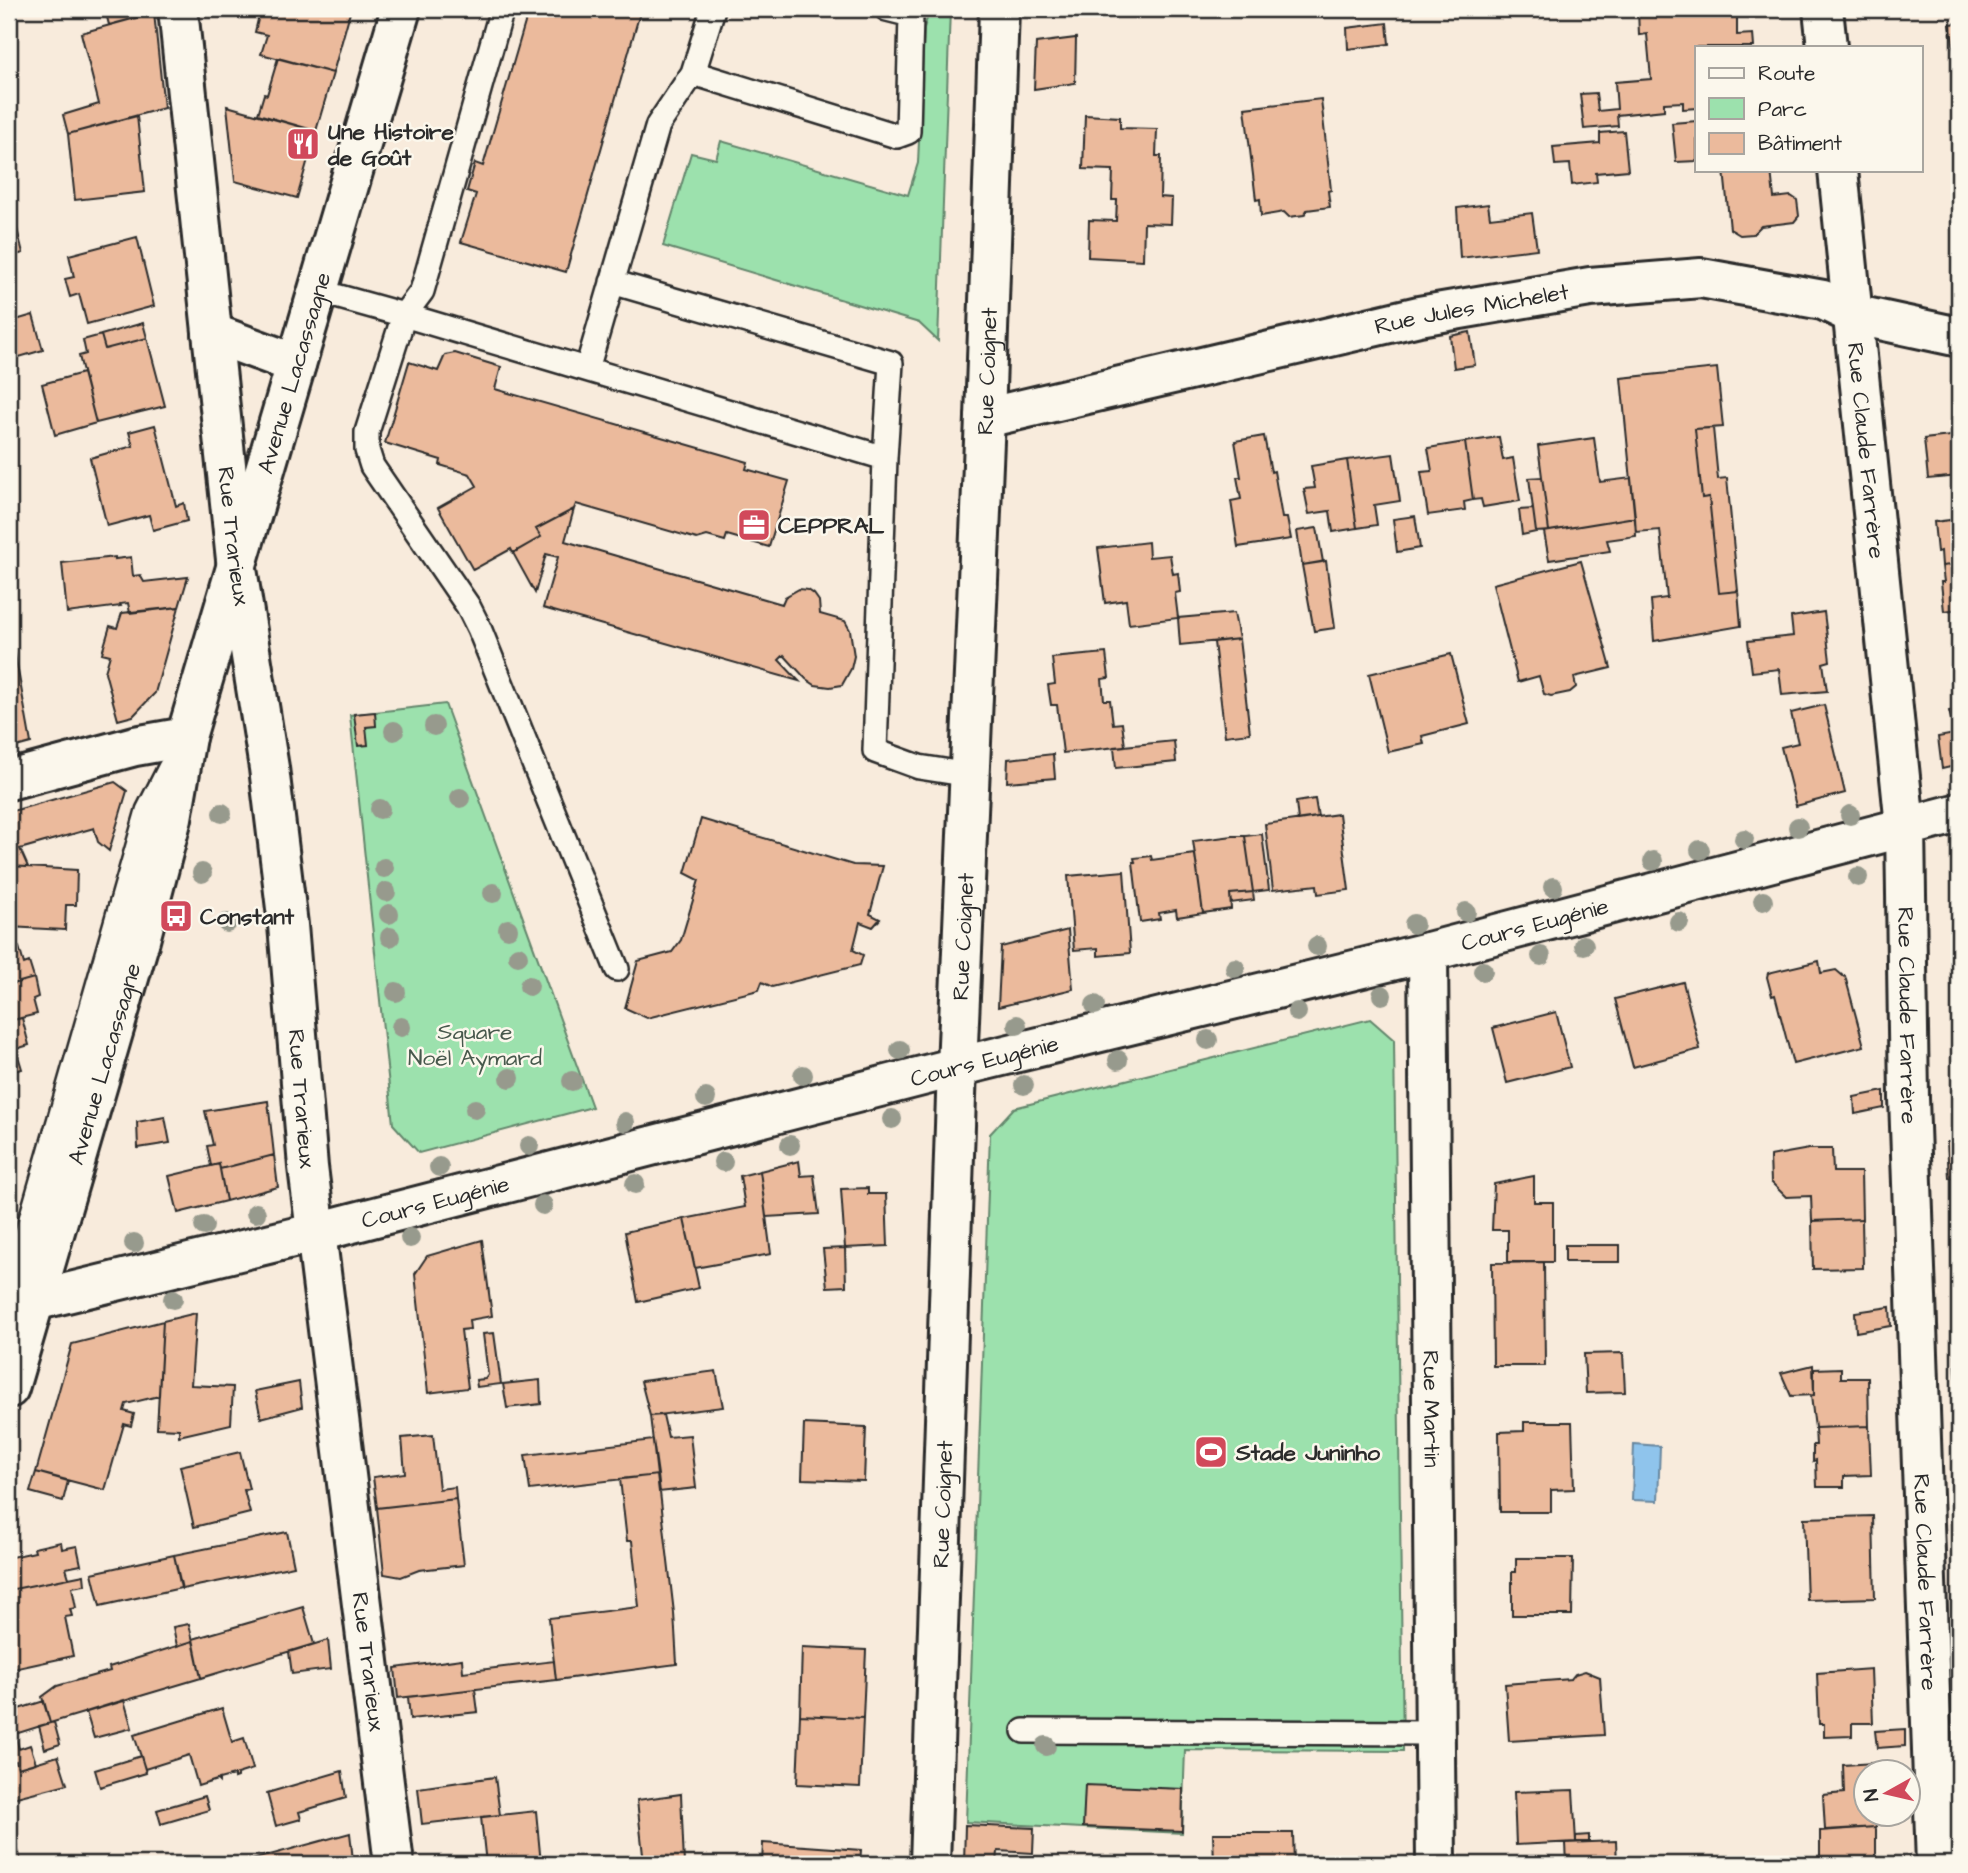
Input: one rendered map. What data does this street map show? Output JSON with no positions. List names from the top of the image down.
{
  "streets": {
    "street": [
      "Rue Jules Michelet",
      "Rue Coignet",
      "Avenue Lacassagne",
      "Rue Claude Farrère",
      "Rue Trarieux",
      "Cours Eugénie",
      "Rue Martin"
    ]
  },
  "crossings": [
    ["Rue Jules Michelet", "Rue Coignet"],
    ["Rue Jules Michelet", "Rue Claude Farrère"],
    ["Rue Coignet", "Cours Eugénie"],
    ["Avenue Lacassagne", "Rue Trarieux"],
    ["Avenue Lacassagne", "Cours Eugénie"],
    ["Rue Claude Farrère", "Cours Eugénie"],
    ["Rue Trarieux", "Cours Eugénie"],
    ["Cours Eugénie", "Rue Martin"]
  ],
  "parks": ["Square Noël Aymard"],
  "places": {
    "restaurant": ["Une Histoire de Goût"],
    "office": ["CEPPRAL"],
    "bus stop": ["Constant"],
    "sports": ["Stade Juninho"]
  },
  "legend": ["Route", "Parc", "Bâtiment"],
  "north": "left"
}
